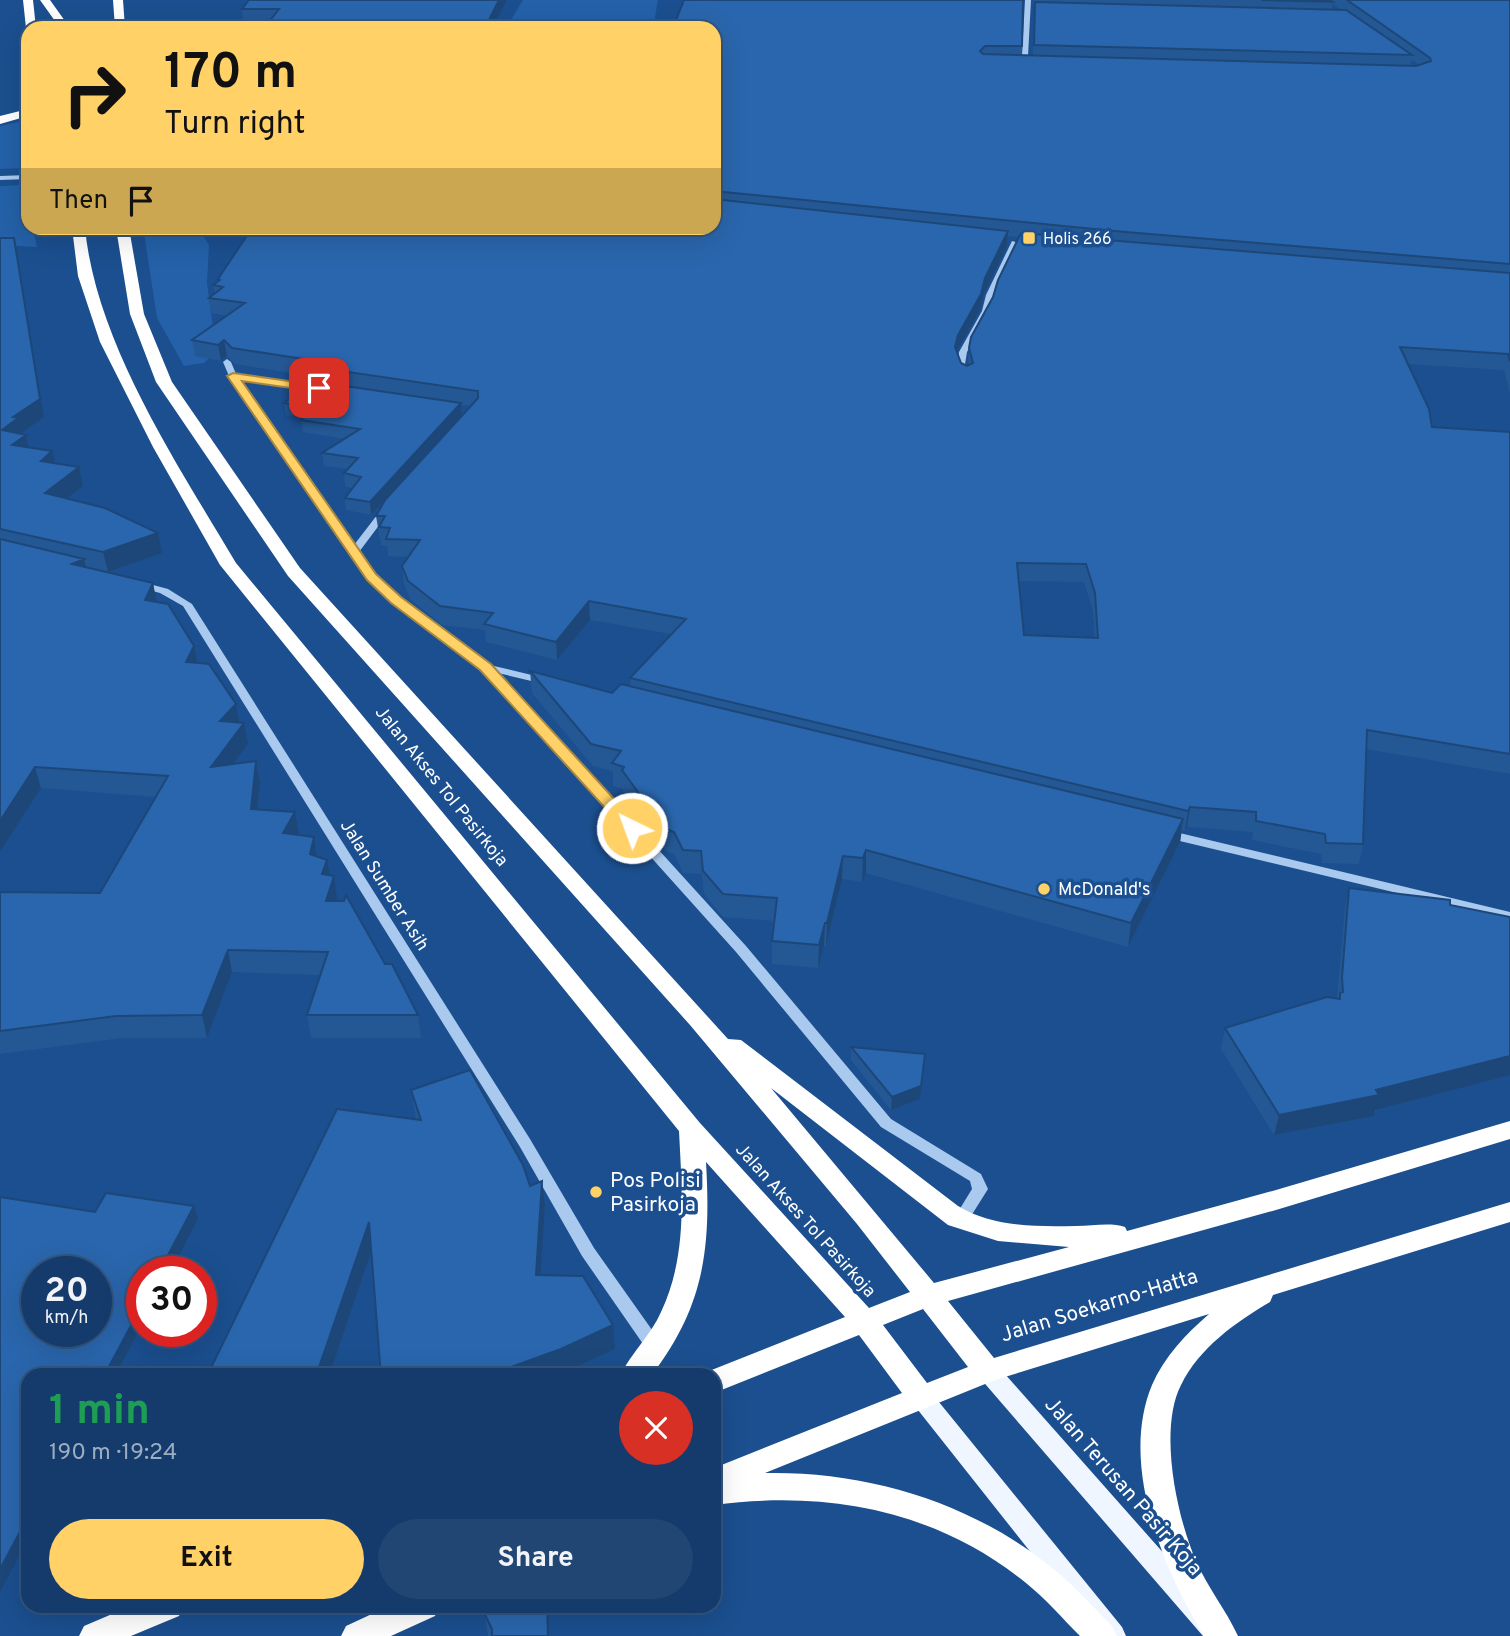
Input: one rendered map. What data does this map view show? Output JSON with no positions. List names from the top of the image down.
{
  "streets": {
    "highway": ["Jalan Akses Tol Pasirkoja", "Jalan Soekarno-Hatta"],
    "main road": ["Jalan Terusan Pasir Koja"],
    "street": ["Jalan Sumber Asih"]
  },
  "crossings": [
    ["Jalan Akses Tol Pasirkoja", "Jalan Soekarno-Hatta"],
    ["Jalan Akses Tol Pasirkoja", "Jalan Terusan Pasir Koja"],
    ["Jalan Soekarno-Hatta", "Jalan Terusan Pasir Koja"]
  ],
  "places": {
    "transit": ["Holis 266"],
    "other": ["McDonald's", "Pos Polisi Pasirkoja"]
  },
  "page": {
    "turn": ["170 m", "Turn right"],
    "then": "Then",
    "speed": "20 km/h",
    "limit": "30",
    "heading": ["1 min", "190 m · 19:24"],
    "buttons": ["Exit", "Share"]
  }
}
